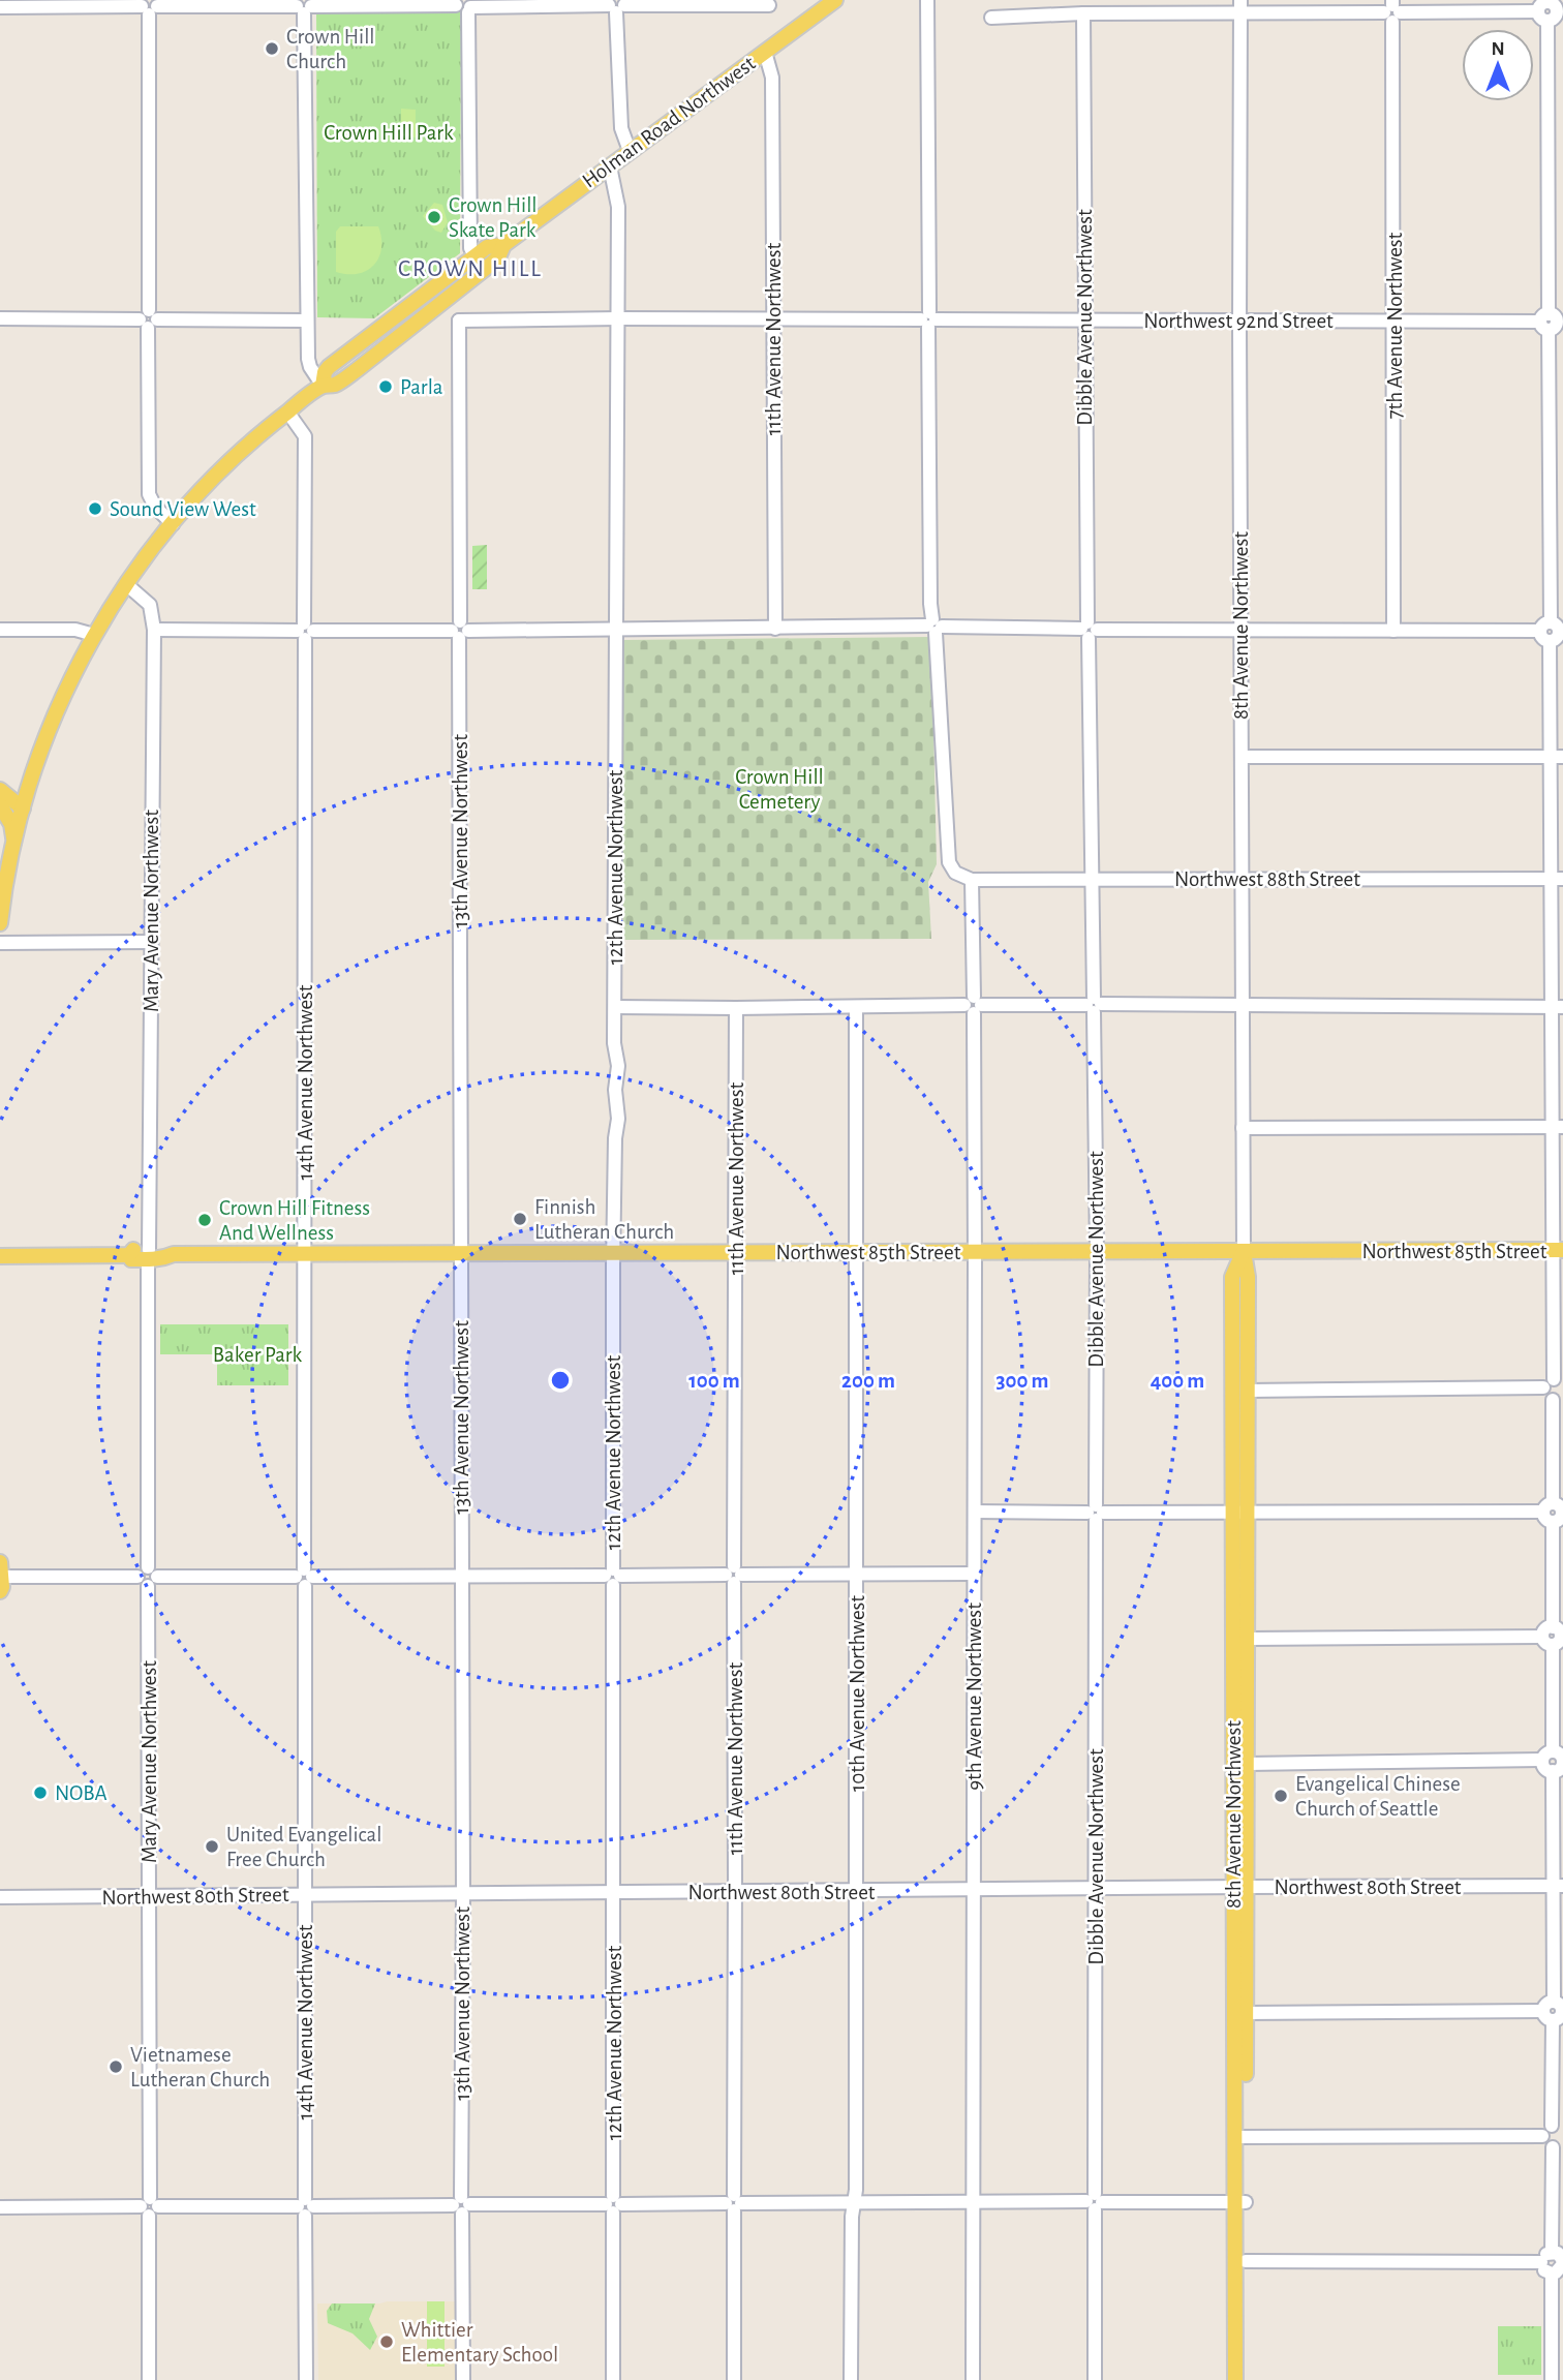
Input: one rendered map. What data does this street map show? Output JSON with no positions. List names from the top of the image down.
{
  "streets": {
    "main road": ["Holman Road Northwest", "8th Avenue Northwest", "Northwest 85th Street"],
    "street": [
      "Dibble Avenue Northwest",
      "Northwest 92nd Street",
      "7th Avenue Northwest",
      "11th Avenue Northwest",
      "13th Avenue Northwest",
      "12th Avenue Northwest",
      "Northwest 88th Street",
      "Mary Avenue Northwest",
      "14th Avenue Northwest",
      "10th Avenue Northwest",
      "9th Avenue Northwest",
      "Northwest 80th Street"
    ]
  },
  "crossings": [
    ["Holman Road Northwest", "11th Avenue Northwest"],
    ["Holman Road Northwest", "12th Avenue Northwest"],
    ["Holman Road Northwest", "Mary Avenue Northwest"],
    ["Holman Road Northwest", "14th Avenue Northwest"],
    ["Dibble Avenue Northwest", "Northwest 92nd Street"],
    ["Dibble Avenue Northwest", "Northwest 88th Street"],
    ["Dibble Avenue Northwest", "Northwest 85th Street"],
    ["Dibble Avenue Northwest", "Northwest 80th Street"],
    ["Northwest 92nd Street", "7th Avenue Northwest"],
    ["Northwest 92nd Street", "11th Avenue Northwest"],
    ["Northwest 92nd Street", "8th Avenue Northwest"],
    ["Northwest 92nd Street", "13th Avenue Northwest"],
    ["Northwest 92nd Street", "12th Avenue Northwest"],
    ["11th Avenue Northwest", "Northwest 85th Street"],
    ["11th Avenue Northwest", "Northwest 80th Street"],
    ["8th Avenue Northwest", "Northwest 88th Street"],
    ["8th Avenue Northwest", "Northwest 85th Street"],
    ["8th Avenue Northwest", "Northwest 80th Street"],
    ["13th Avenue Northwest", "Northwest 85th Street"],
    ["13th Avenue Northwest", "Northwest 80th Street"],
    ["12th Avenue Northwest", "Northwest 85th Street"],
    ["12th Avenue Northwest", "Northwest 80th Street"],
    ["Northwest 88th Street", "9th Avenue Northwest"],
    ["Mary Avenue Northwest", "Northwest 85th Street"],
    ["Mary Avenue Northwest", "Northwest 80th Street"],
    ["14th Avenue Northwest", "Northwest 85th Street"],
    ["14th Avenue Northwest", "Northwest 80th Street"],
    ["Northwest 85th Street", "10th Avenue Northwest"],
    ["Northwest 85th Street", "9th Avenue Northwest"],
    ["10th Avenue Northwest", "Northwest 80th Street"],
    ["9th Avenue Northwest", "Northwest 80th Street"]
  ],
  "districts": ["CROWN HILL"],
  "parks": ["Crown Hill Park", "Crown Hill Cemetery", "Baker Park"],
  "places": [
    "Crown Hill Church",
    "Crown Hill Skate Park",
    "Parla",
    "Sound View West",
    "Finnish Lutheran Church",
    "Crown Hill Fitness And Wellness",
    "NOBA",
    "Evangelical Chinese Church of Seattle",
    "United Evangelical Free Church",
    "Vietnamese Lutheran Church",
    "Whittier Elementary School"
  ],
  "north": "top",
  "rings": [
    "100 m",
    "200 m",
    "300 m",
    "400 m"
  ]
}
